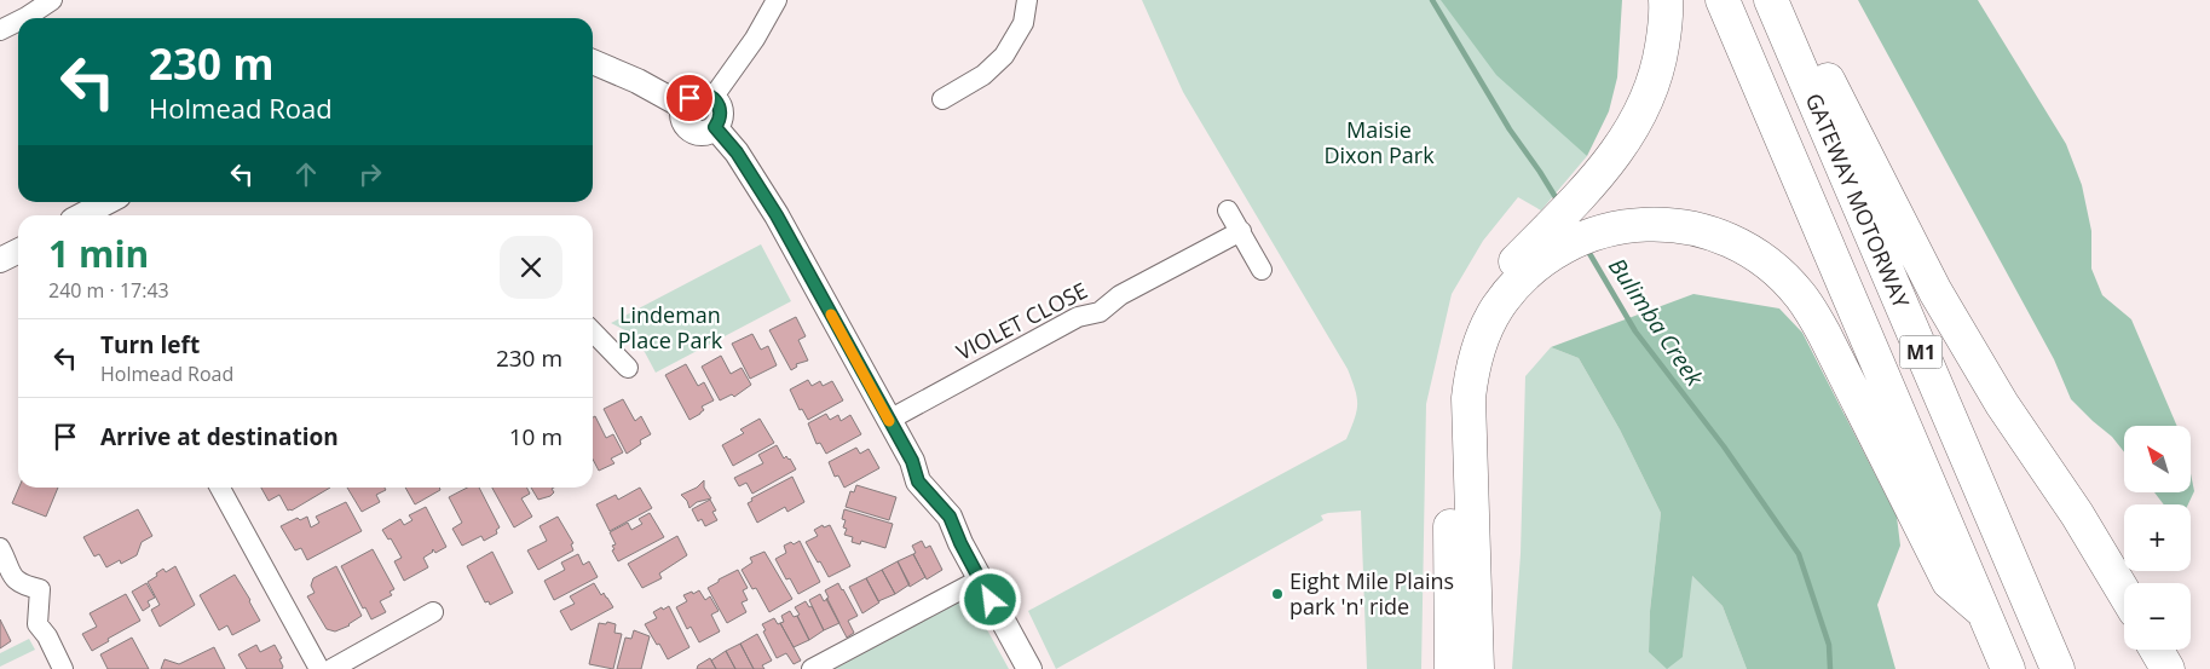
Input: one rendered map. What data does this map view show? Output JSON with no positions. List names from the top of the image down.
{
  "streets": {
    "highway": ["GATEWAY MOTORWAY", "M1"],
    "street": ["VIOLET CLOSE"]
  },
  "water": ["Bulimba Creek"],
  "parks": ["Maisie Dixon Park", "Lindeman Place Park"],
  "places": ["Eight Mile Plains park 'n' ride"],
  "north": "top left",
  "page": {
    "turn": ["230 m", "Holmead Road"],
    "heading": ["1 min", "240 m · 17:43"],
    "list": [
      {
        "name": "Turn left",
        "note": "Holmead Road",
        "value": "230 m"
      },
      {
        "name": "Arrive at destination",
        "value": "10 m"
      }
    ],
    "map_buttons": ["+", "−"]
  }
}
